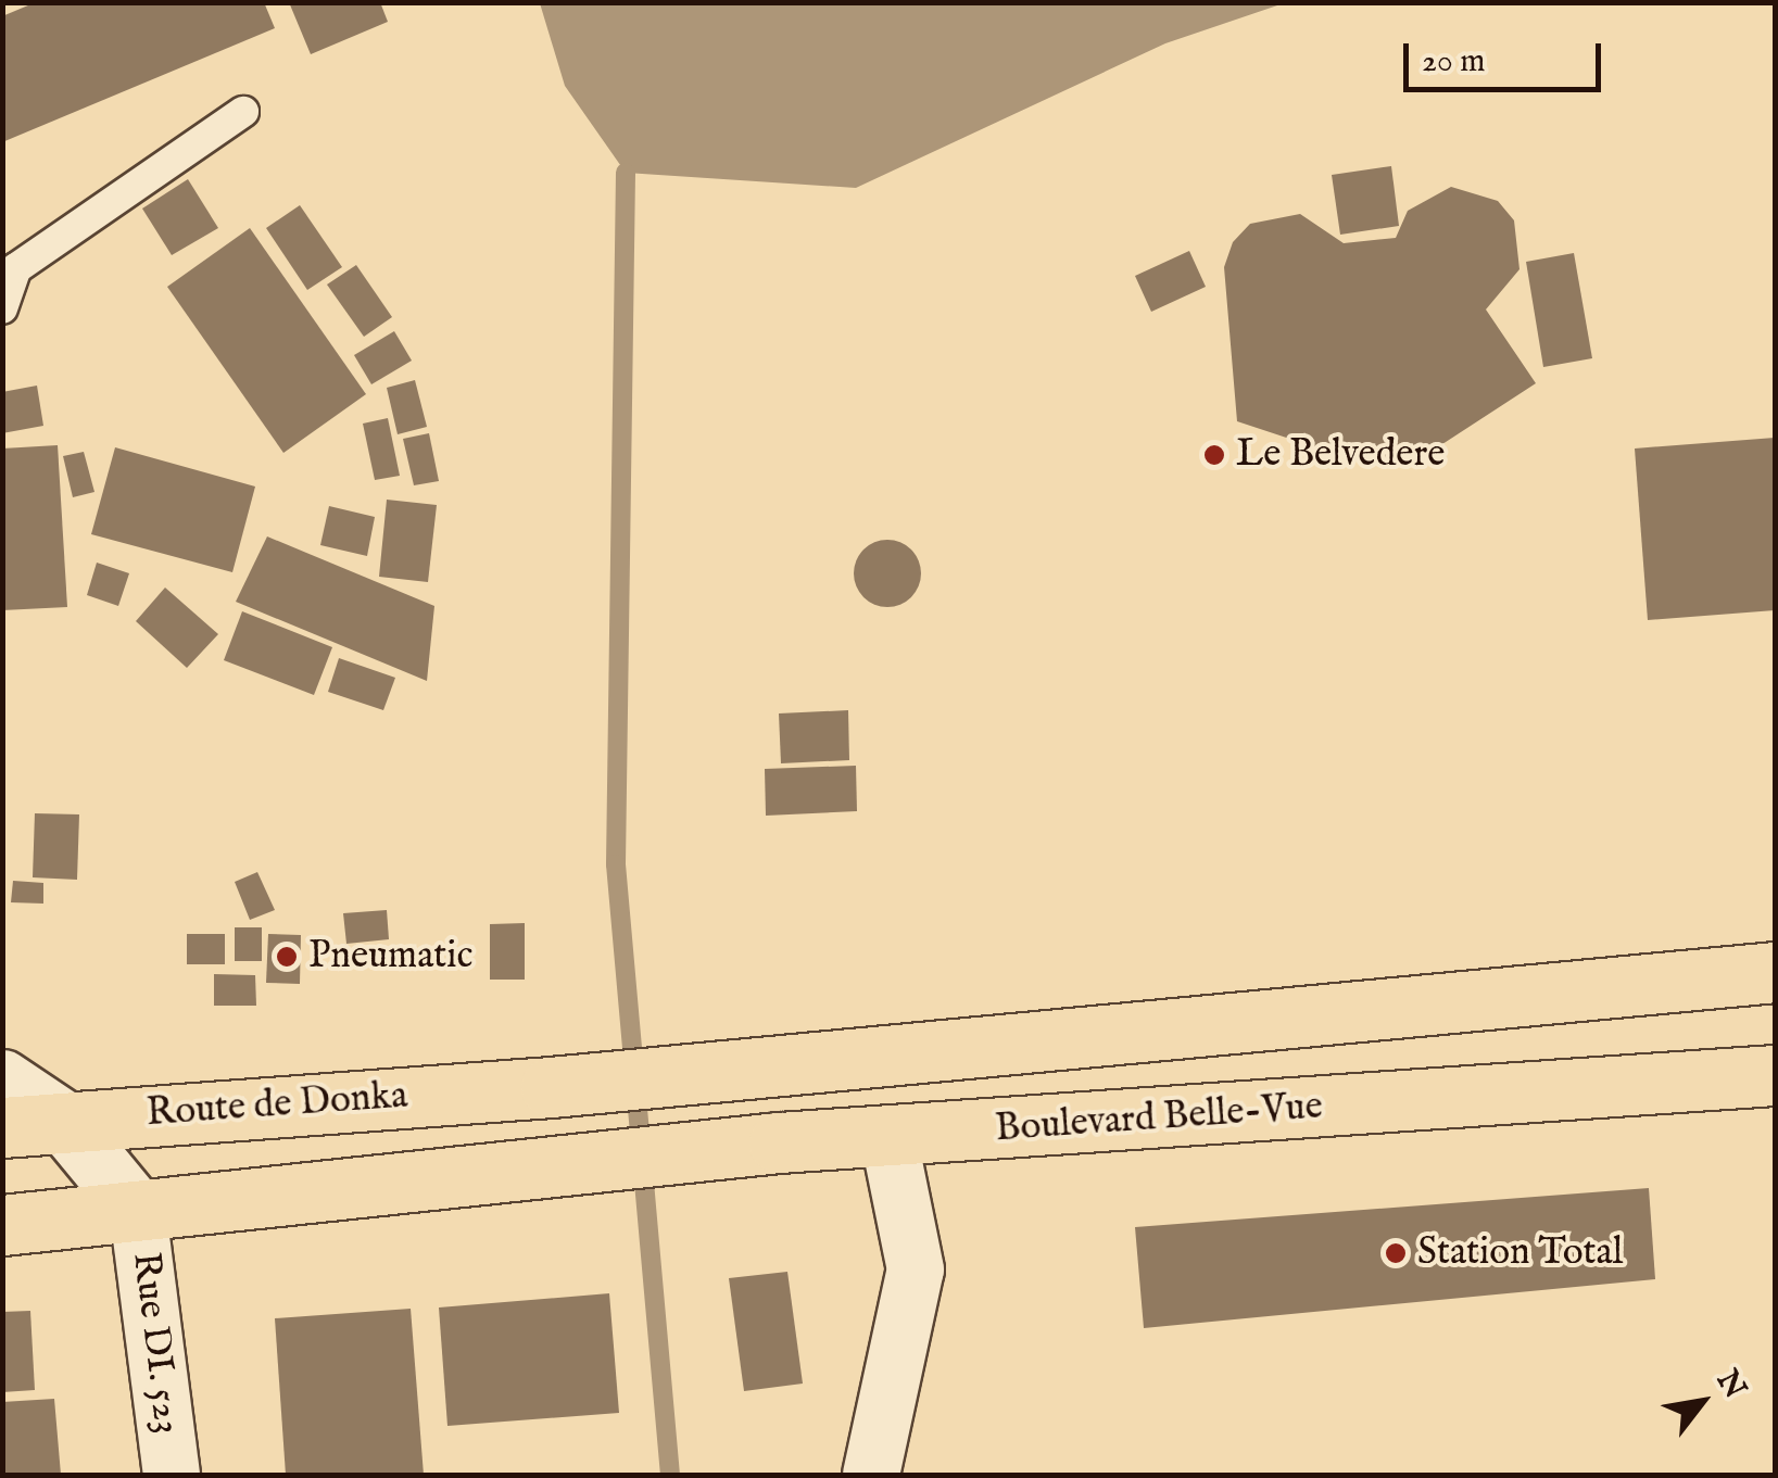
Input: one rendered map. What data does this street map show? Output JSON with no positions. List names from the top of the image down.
{
  "streets": {
    "main road": ["Route de Donka", "Boulevard Belle-Vue"],
    "street": ["Rue DI. 523"]
  },
  "crossings": [
    ["Boulevard Belle-Vue", "Rue DI. 523"]
  ],
  "places": ["Le Belvedere", "Pneumatic", "Station Total"],
  "scale_bar": "20 m",
  "north": "top right"
}
